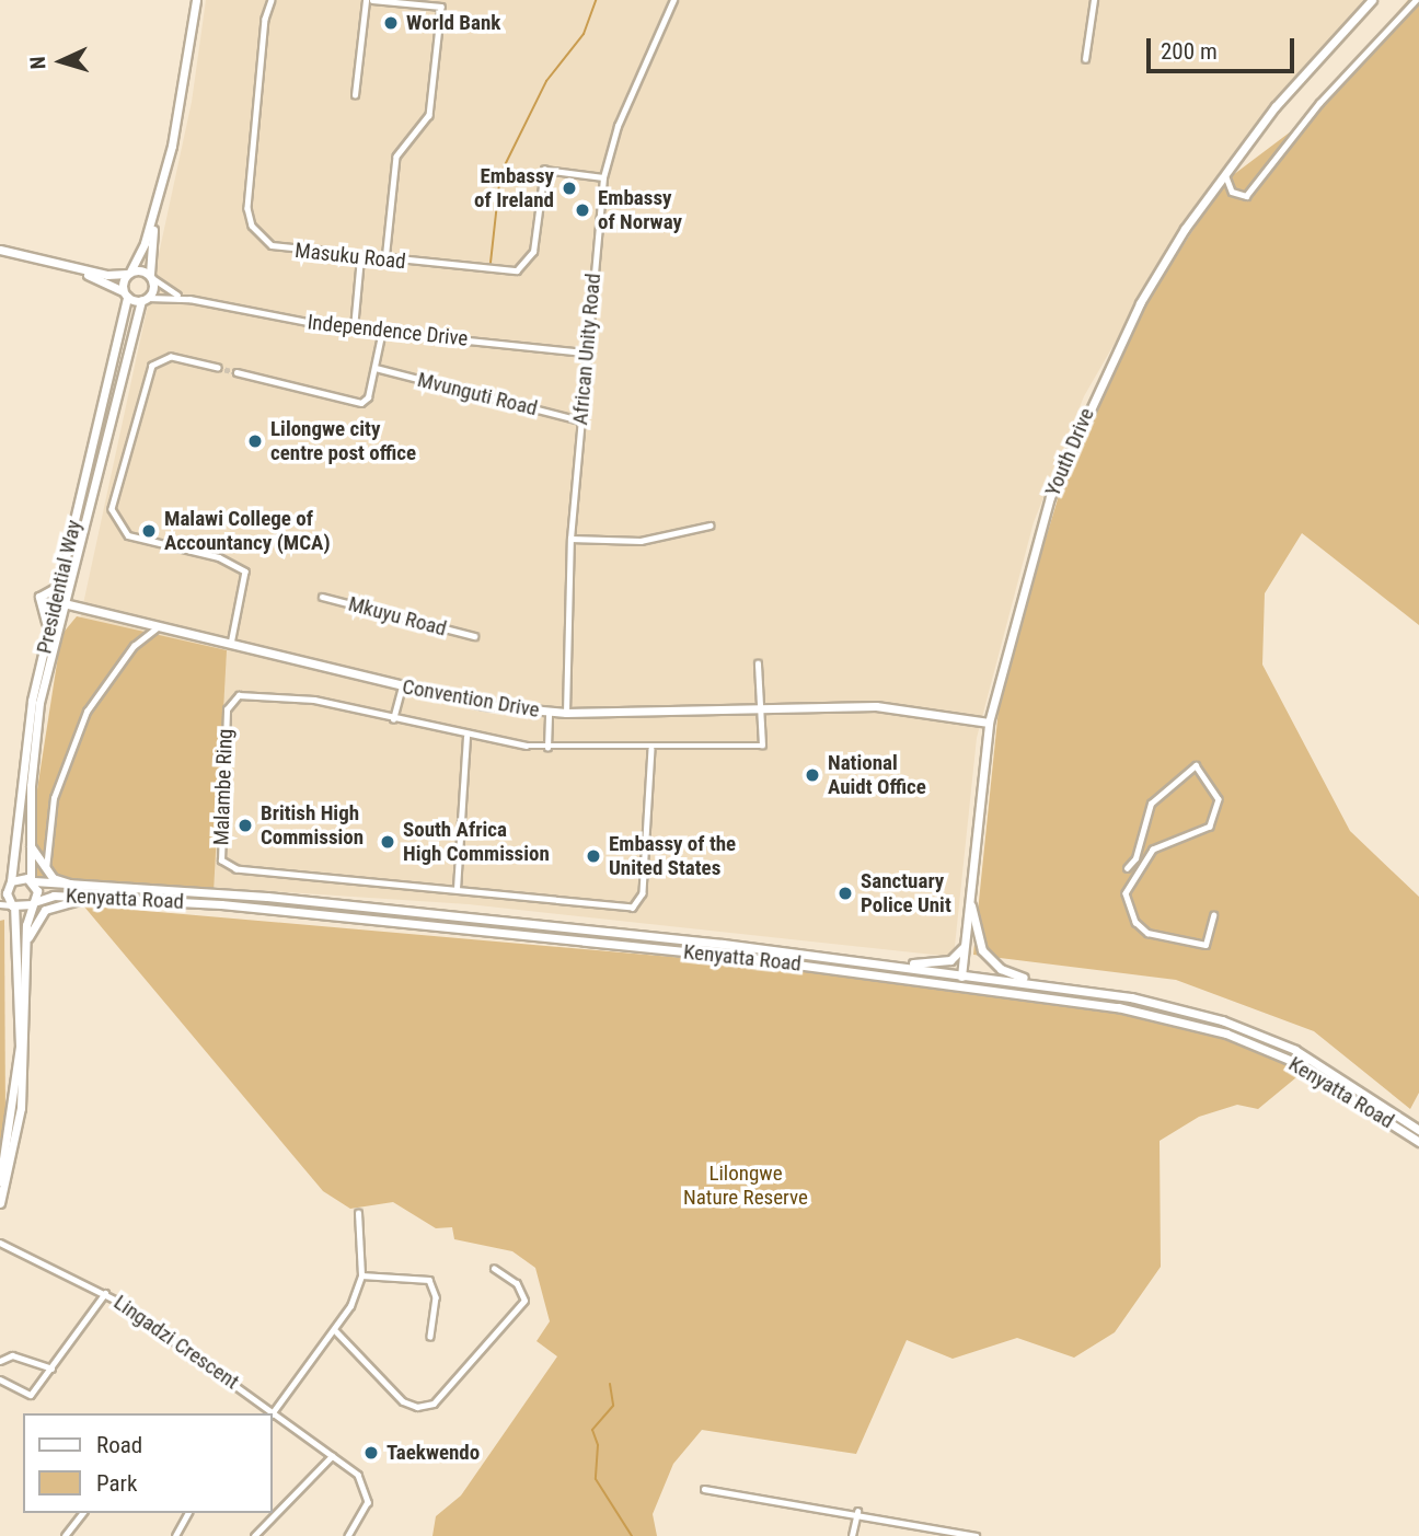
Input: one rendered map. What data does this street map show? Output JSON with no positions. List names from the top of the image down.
{
  "streets": {
    "main road": [
      "Youth Drive",
      "Presidential Way",
      "Convention Drive",
      "Kenyatta Road"
    ],
    "street": [
      "Masuku Road",
      "Independence Drive",
      "African Unity Road",
      "Mvunguti Road",
      "Mkuyu Road",
      "Malambe Ring",
      "Lingadzi Crescent"
    ]
  },
  "crossings": [
    ["Masuku Road", "African Unity Road"],
    ["Independence Drive", "African Unity Road"],
    ["Independence Drive", "Presidential Way"],
    ["African Unity Road", "Mvunguti Road"],
    ["African Unity Road", "Convention Drive"],
    ["Youth Drive", "Convention Drive"],
    ["Youth Drive", "Kenyatta Road"],
    ["Presidential Way", "Convention Drive"],
    ["Presidential Way", "Kenyatta Road"],
    ["Convention Drive", "Malambe Ring"]
  ],
  "parks": ["Lilongwe Nature Reserve"],
  "places": [
    "World Bank",
    "Embassy of Ireland",
    "Embassy of Norway",
    "Lilongwe city centre post office",
    "Malawi College of Accountancy (MCA)",
    "National Auidt Office",
    "British High Commission",
    "South Africa High Commission",
    "Embassy of the United States",
    "Sanctuary Police Unit",
    "Taekwendo"
  ],
  "legend": ["Road", "Park"],
  "scale_bar": "200 m",
  "north": "left"
}
